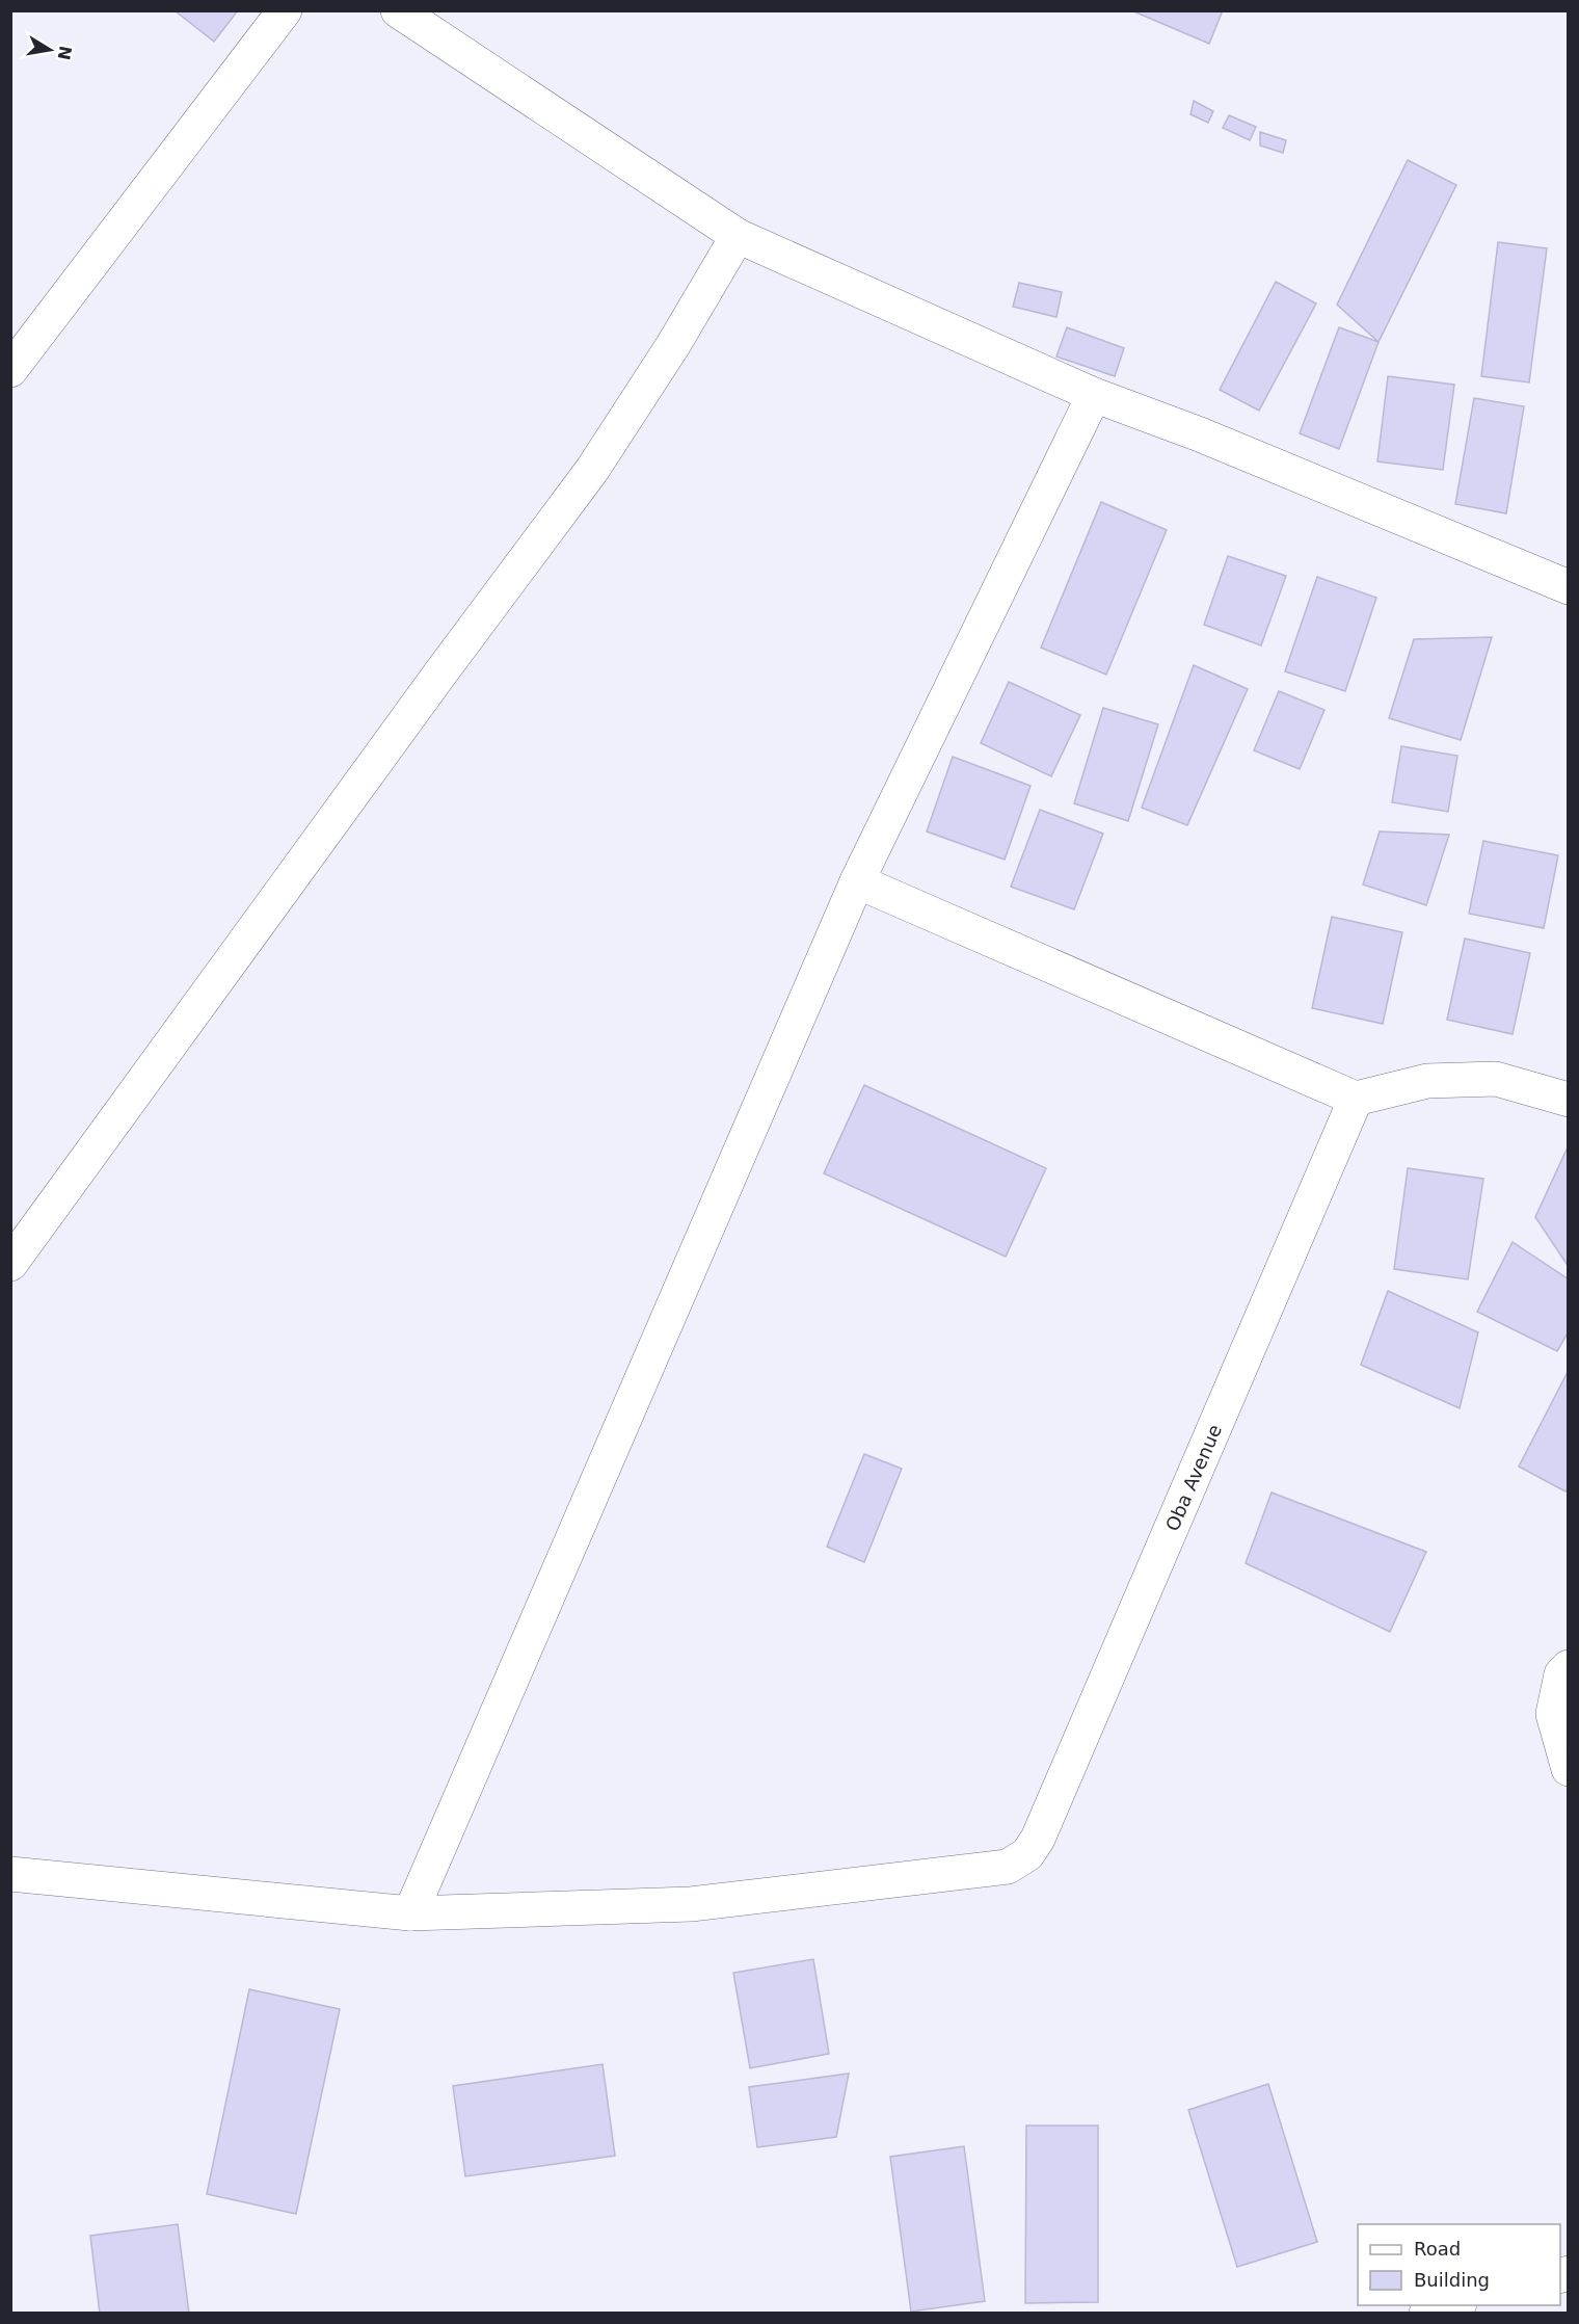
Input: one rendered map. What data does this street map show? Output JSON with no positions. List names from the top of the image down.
{
  "streets": {
    "street": ["Oba Avenue"]
  },
  "legend": ["Road", "Building"],
  "north": "right"
}
